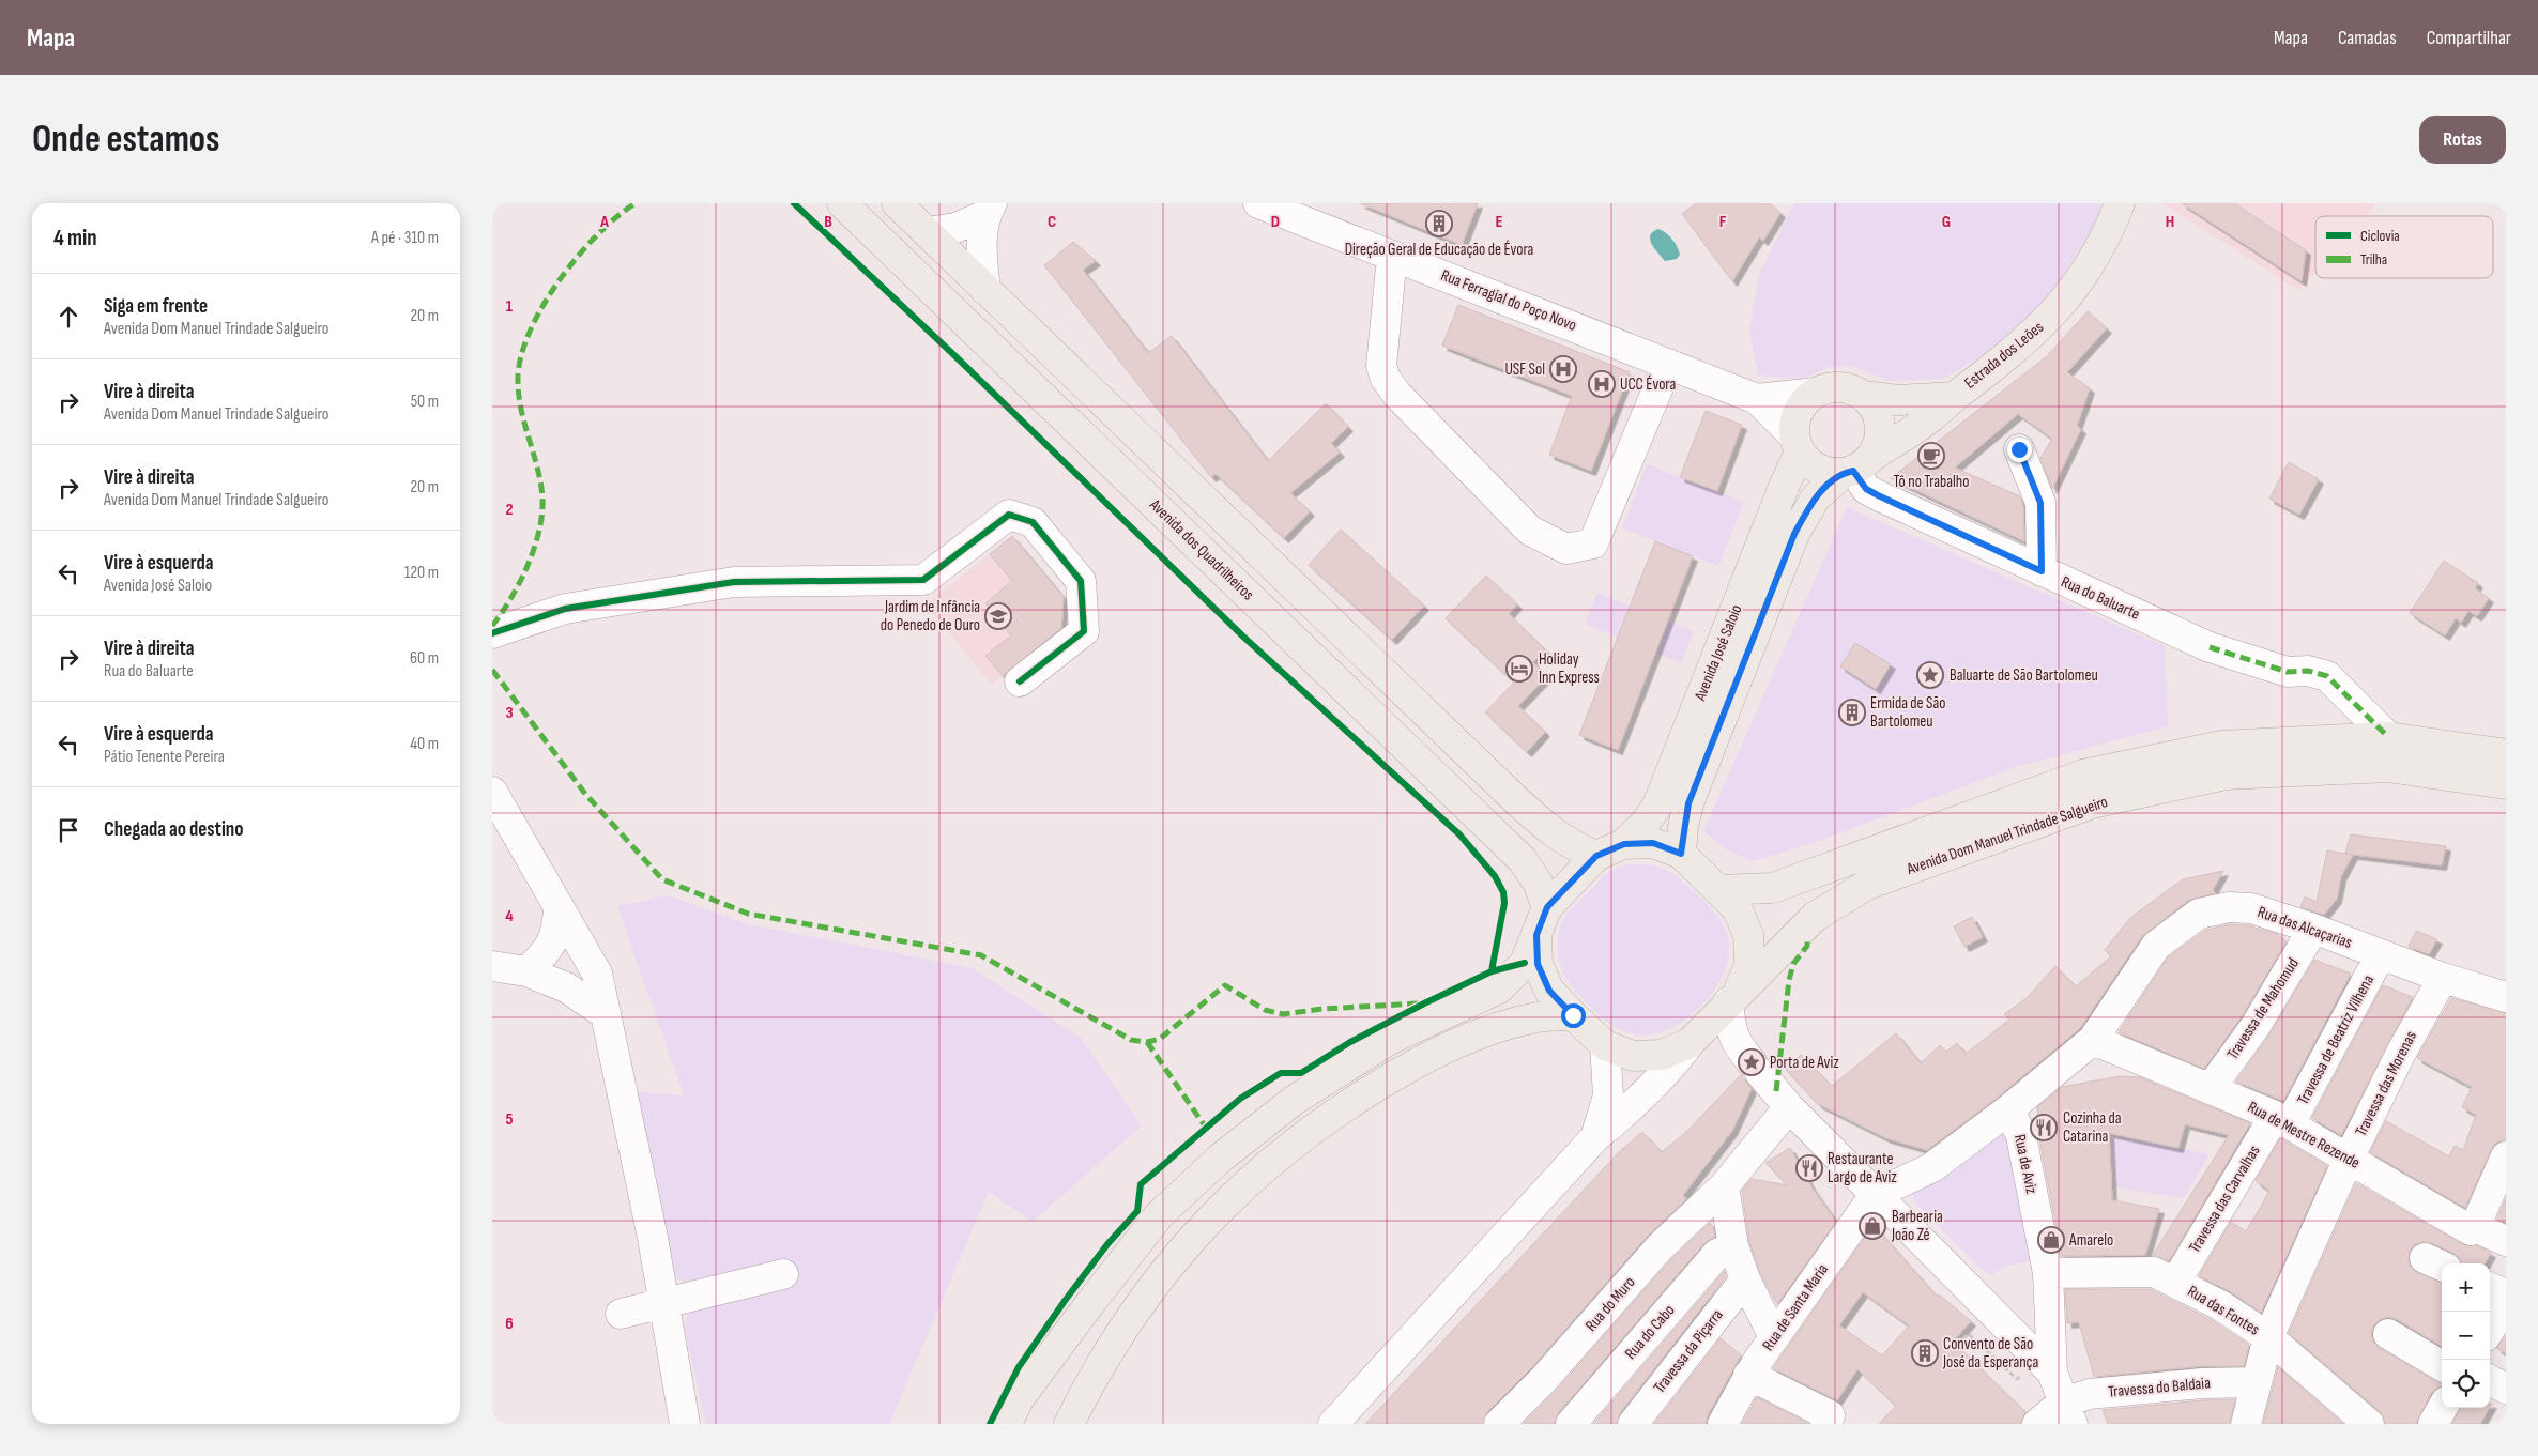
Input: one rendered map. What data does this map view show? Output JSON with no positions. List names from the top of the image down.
{
  "streets": {
    "main road": [
      "Estrada dos Leões",
      "Avenida dos Quadrilheiros",
      "Avenida José Saloio",
      "Avenida Dom Manuel Trindade Salgueiro"
    ],
    "street": [
      "Rua Ferragial do Poço Novo",
      "Rua do Baluarte",
      "Rua das Alcaçarias",
      "Travessa de Mahomud",
      "Travessa de Beatriz Vilhena",
      "Travessa das Morenas",
      "Rua de Mestre Rezende",
      "Rua de Aviz",
      "Travessa das Carvalhas",
      "Rua do Muro",
      "Rua de Santa Maria",
      "Rua das Fontes",
      "Rua do Cabo",
      "Travessa da Piçarra",
      "Travessa do Baldaia"
    ]
  },
  "crossings": [
    ["Estrada dos Leões", "Rua do Baluarte"],
    ["Estrada dos Leões", "Avenida José Saloio"],
    ["Avenida dos Quadrilheiros", "Avenida Dom Manuel Trindade Salgueiro"],
    ["Rua do Baluarte", "Avenida José Saloio"],
    ["Rua do Baluarte", "Avenida Dom Manuel Trindade Salgueiro"],
    ["Avenida José Saloio", "Avenida Dom Manuel Trindade Salgueiro"],
    ["Avenida Dom Manuel Trindade Salgueiro", "Rua de Aviz"],
    ["Rua das Alcaçarias", "Travessa de Mahomud"],
    ["Rua das Alcaçarias", "Travessa de Beatriz Vilhena"],
    ["Rua das Alcaçarias", "Travessa das Morenas"],
    ["Rua das Alcaçarias", "Rua de Mestre Rezende"],
    ["Rua das Alcaçarias", "Rua de Aviz"],
    ["Travessa de Mahomud", "Rua de Mestre Rezende"],
    ["Travessa de Beatriz Vilhena", "Rua de Mestre Rezende"],
    ["Travessa de Beatriz Vilhena", "Travessa das Carvalhas"],
    ["Travessa das Morenas", "Rua de Mestre Rezende"],
    ["Travessa das Morenas", "Rua das Fontes"],
    ["Travessa das Morenas", "Travessa do Baldaia"],
    ["Rua de Mestre Rezende", "Travessa das Carvalhas"],
    ["Rua de Aviz", "Rua do Muro"],
    ["Rua de Aviz", "Rua de Santa Maria"],
    ["Rua de Aviz", "Rua das Fontes"],
    ["Rua de Aviz", "Travessa do Baldaia"],
    ["Travessa das Carvalhas", "Rua das Fontes"]
  ],
  "places": {
    "building": ["Direção Geral de Educação de Évora", "Ermida de São Bartolomeu", "Convento de São José da Esperança"],
    "hospital": ["USF Sol", "UCC Évora"],
    "cafe": ["Tô no Trabalho"],
    "school or university": ["Jardim de Infância do Penedo de Ouro"],
    "hotel": ["Holiday Inn Express"],
    "place": ["Baluarte de São Bartolomeu", "Porta de Aviz"],
    "restaurant": ["Cozinha da Catarina", "Restaurante Largo de Aviz"],
    "shop": ["Barbearia João Zé", "Amarelo"]
  },
  "legend": ["Ciclovia", "Trilha"],
  "page": {
    "header": "Mapa",
    "nav": ["Mapa", "Camadas", "Compartilhar"],
    "buttons": "Rotas",
    "title": "Onde estamos",
    "heading": ["4 min", "A pé · 310 m"],
    "list": [
      ["Siga em frente", "Avenida Dom Manuel Trindade Salgueiro", "20 m"],
      ["Vire à direita", "Avenida Dom Manuel Trindade Salgueiro", "50 m"],
      ["Vire à direita", "Avenida Dom Manuel Trindade Salgueiro", "20 m"],
      ["Vire à esquerda", "Avenida José Saloio", "120 m"],
      ["Vire à direita", "Rua do Baluarte", "60 m"],
      ["Vire à esquerda", "Pátio Tenente Pereira", "40 m"],
      "Chegada ao destino"
    ],
    "map_buttons": ["+", "−"]
  },
  "grid": {
    "columns": [
      "A",
      "B",
      "C",
      "D",
      "E",
      "F",
      "G",
      "H"
    ],
    "rows": [
      "1",
      "2",
      "3",
      "4",
      "5",
      "6"
    ]
  }
}
